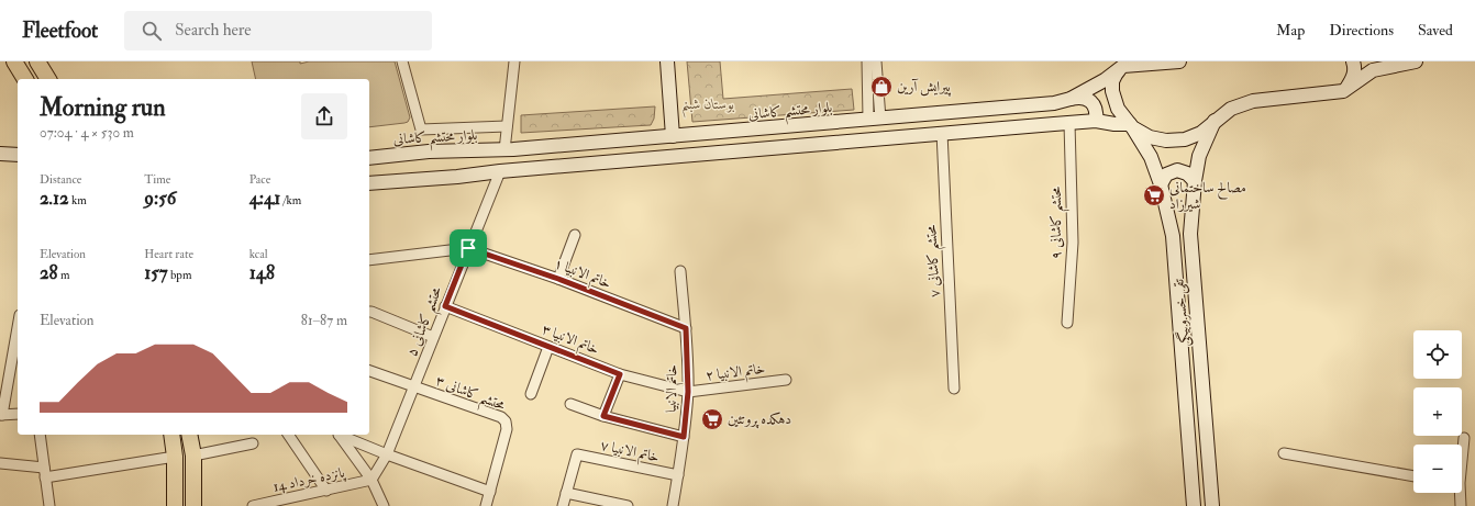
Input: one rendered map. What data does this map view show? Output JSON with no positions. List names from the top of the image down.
{
  "streets": {
    "main road": ["بلوار محتشم کاشانی", "تقی خسروبیگی"],
    "street": [
      "محتشم کاشانی ۹",
      "محتشم کاشانی ۷",
      "خاتم الانبیا ۱",
      "محتشم کاشانی ۵",
      "خاتم الانبیا ۳",
      "خاتم الانبیا ۲",
      "خاتم الانبیا",
      "محتشم کاشانی ۳",
      "خاتم الانبیا ۷",
      "پانزده خرداد 14"
    ]
  },
  "crossings": [
    ["بلوار محتشم کاشانی", "تقی خسروبیگی"],
    ["خاتم الانبیا ۱", "محتشم کاشانی ۵"],
    ["خاتم الانبیا ۱", "خاتم الانبیا"],
    ["محتشم کاشانی ۵", "خاتم الانبیا ۳"],
    ["محتشم کاشانی ۵", "محتشم کاشانی ۳"],
    ["محتشم کاشانی ۵", "پانزده خرداد 14"],
    ["خاتم الانبیا ۳", "خاتم الانبیا ۲"],
    ["خاتم الانبیا ۳", "خاتم الانبیا"],
    ["خاتم الانبیا ۲", "خاتم الانبیا"],
    ["خاتم الانبیا", "خاتم الانبیا ۷"]
  ],
  "parks": ["بوستان شبنم"],
  "places": {
    "shop": ["پیرایش آرین"],
    "supermarket": ["مصالح ساختمانی شیرزاد", "دهکده پروتئین"]
  },
  "page": {
    "header": "Fleetfoot",
    "search": "Search here",
    "nav": ["Map", "Directions", "Saved"],
    "heading": ["Morning run", "07:04 · 4 × 530 m"],
    "stats": [
      ["Distance", "2.12 km"],
      ["Time", "9:56"],
      ["Pace", "4:41 /km"],
      ["Elevation", "28 m"],
      ["Heart rate", "157 bpm"],
      ["kcal", "148"]
    ],
    "chart": ["Elevation", "81–87 m"],
    "map_buttons": ["+", "−"]
  }
}
